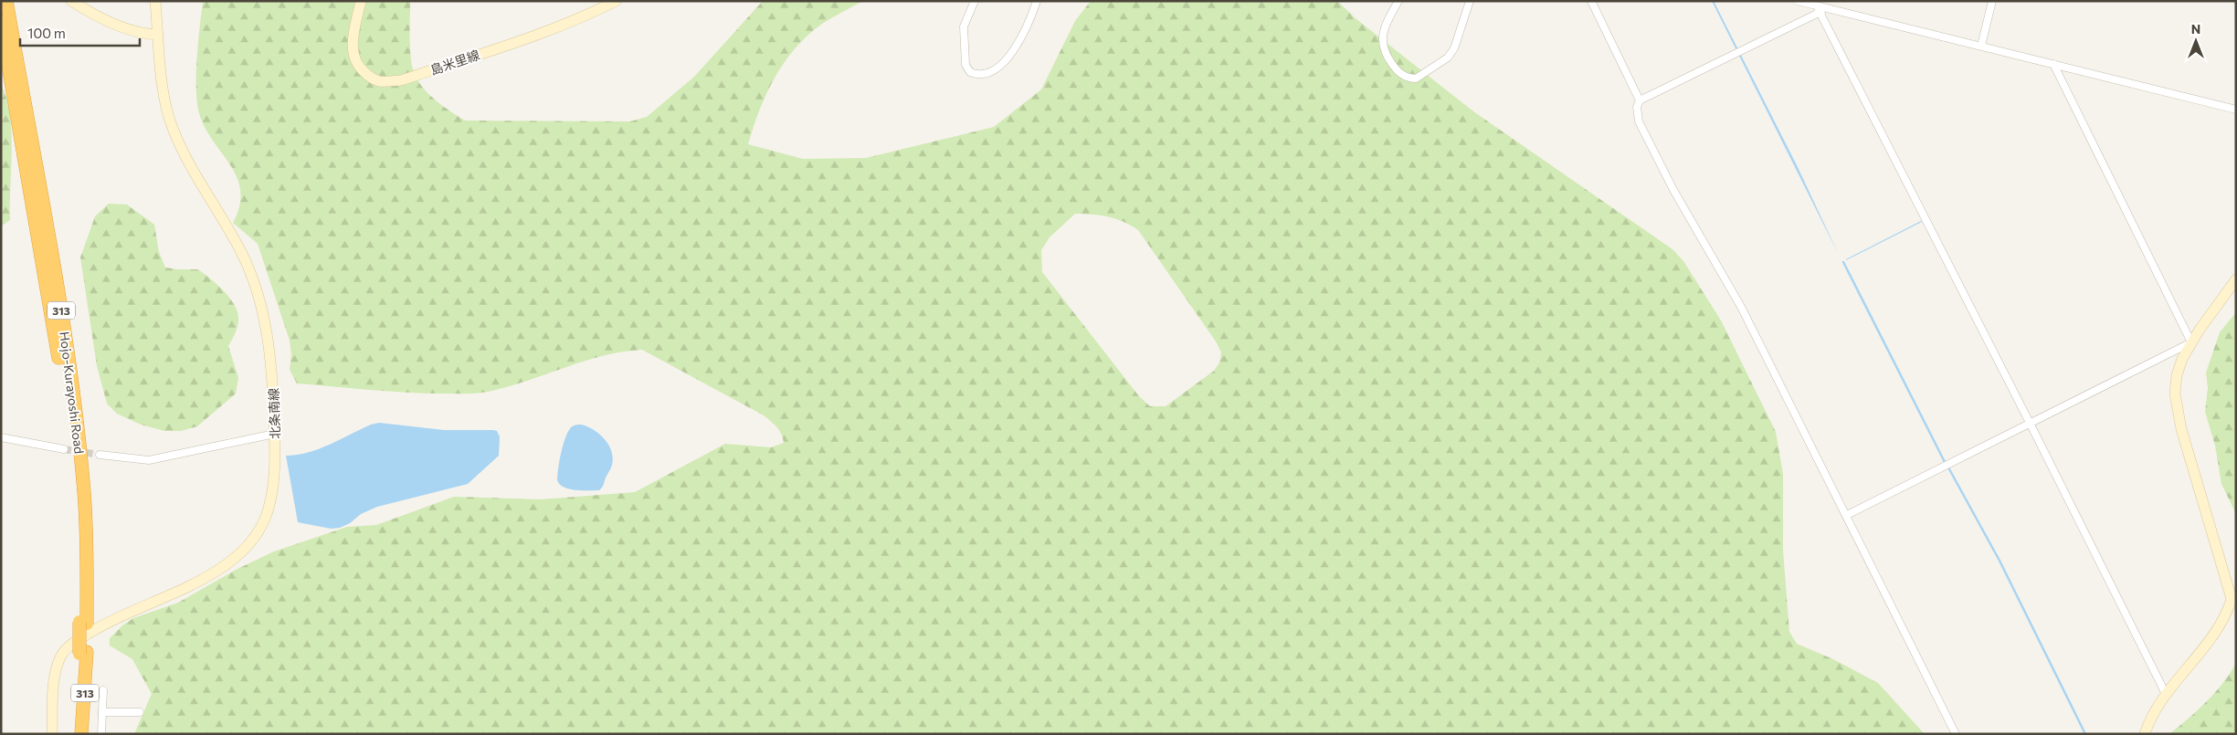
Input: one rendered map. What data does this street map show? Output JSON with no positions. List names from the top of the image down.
{
  "streets": {
    "highway": ["313", "Hojo-Kurayoshi Road"],
    "street": ["島米里線", "北条南線"]
  },
  "scale_bar": "100 m",
  "north": "top"
}
